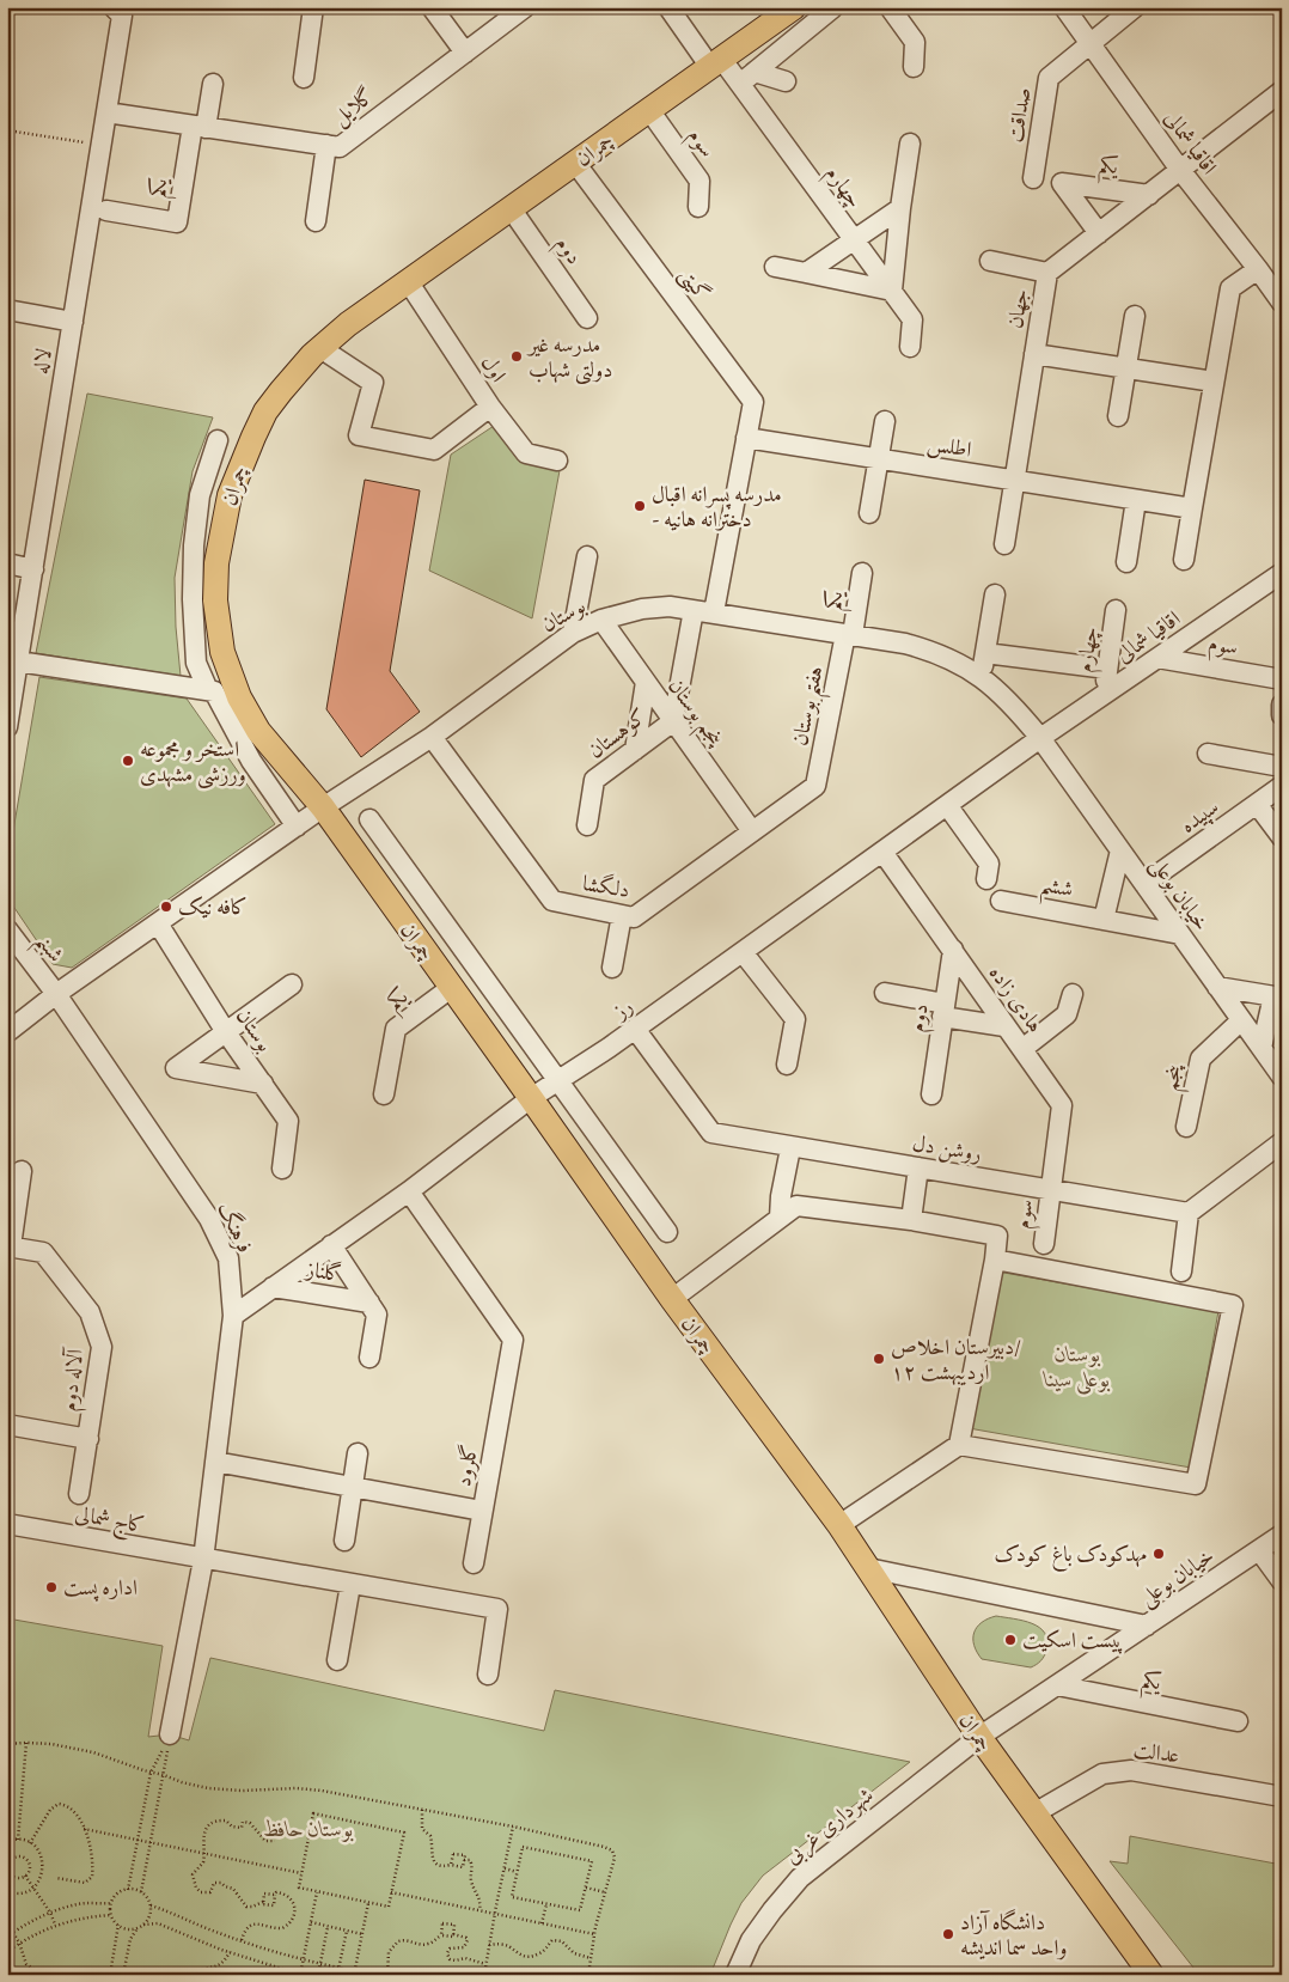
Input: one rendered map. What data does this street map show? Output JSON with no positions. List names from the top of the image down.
{
  "streets": {
    "main road": ["چمران"],
    "street": [
      "گلایل",
      "صداقت",
      "سوم",
      "اقاقیا شمالی",
      "یکم",
      "چهارم",
      "دوم",
      "گیتی",
      "جهان",
      "لاله",
      "اول",
      "اطلس",
      "بوستان",
      "هفتم بوستان",
      "پنجم بوستان",
      "کوهستان",
      "سپیده",
      "دلگشا",
      "ششم",
      "خیابان بوعلی",
      "شبنم",
      "هادی زاده",
      "رز",
      "پنجم",
      "روشن دل",
      "فرهنگ",
      "گلناز",
      "آلاله دوم",
      "گلرود",
      "کاج شمالی",
      "عدالت",
      "شهرداری غربی"
    ]
  },
  "crossings": [
    ["گلایل", "یکم"],
    ["گلایل", "لاله"],
    ["صداقت", "اقاقیا شمالی"],
    ["سوم", "اقاقیا شمالی"],
    ["سوم", "چمران"],
    ["سوم", "هادی زاده"],
    ["سوم", "روشن دل"],
    ["اقاقیا شمالی", "چهارم"],
    ["اقاقیا شمالی", "جهان"],
    ["اقاقیا شمالی", "بوستان"],
    ["اقاقیا شمالی", "خیابان بوعلی"],
    ["اقاقیا شمالی", "رز"],
    ["چمران", "یکم"],
    ["چمران", "چهارم"],
    ["چمران", "دوم"],
    ["چمران", "گیتی"],
    ["چمران", "اول"],
    ["چمران", "بوستان"],
    ["چمران", "خیابان بوعلی"],
    ["چمران", "رز"],
    ["چمران", "عدالت"],
    ["چمران", "شهرداری غربی"],
    ["یکم", "جهان"],
    ["یکم", "بوستان"],
    ["یکم", "هفتم بوستان"],
    ["یکم", "خیابان بوعلی"],
    ["دوم", "هادی زاده"],
    ["گیتی", "اطلس"],
    ["جهان", "اطلس"],
    ["بوستان", "هفتم بوستان"],
    ["بوستان", "پنجم بوستان"],
    ["بوستان", "کوهستان"],
    ["بوستان", "دلگشا"],
    ["بوستان", "خیابان بوعلی"],
    ["بوستان", "شبنم"],
    ["بوستان", "رز"],
    ["بوستان", "فرهنگ"],
    ["هفتم بوستان", "دلگشا"],
    ["پنجم بوستان", "کوهستان"],
    ["پنجم بوستان", "دلگشا"],
    ["سپیده", "خیابان بوعلی"],
    ["ششم", "خیابان بوعلی"],
    ["خیابان بوعلی", "رز"],
    ["خیابان بوعلی", "پنجم"],
    ["خیابان بوعلی", "شهرداری غربی"],
    ["شبنم", "فرهنگ"],
    ["هادی زاده", "رز"],
    ["هادی زاده", "روشن دل"],
    ["رز", "روشن دل"],
    ["رز", "فرهنگ"],
    ["رز", "گلناز"],
    ["رز", "گلرود"],
    ["فرهنگ", "گلرود"],
    ["فرهنگ", "کاج شمالی"]
  ],
  "parks": ["بوستان بوعلی سینا", "بوستان حافظ"],
  "places": [
    "مدرسه غیر دولتی شهاب",
    "مدرسه پسرانه اقبال - دخترانه هانیه",
    "استخر و مجموعه ورزشی مشهدی",
    "کافه نیک",
    "دبیرستان اخلاص/ ۱۲ اردیبهشت",
    "مهدکودک باغ کودک",
    "اداره پست",
    "پیست اسکیت",
    "دانشگاه آزاد واحد سما اندیشه"
  ]
}
